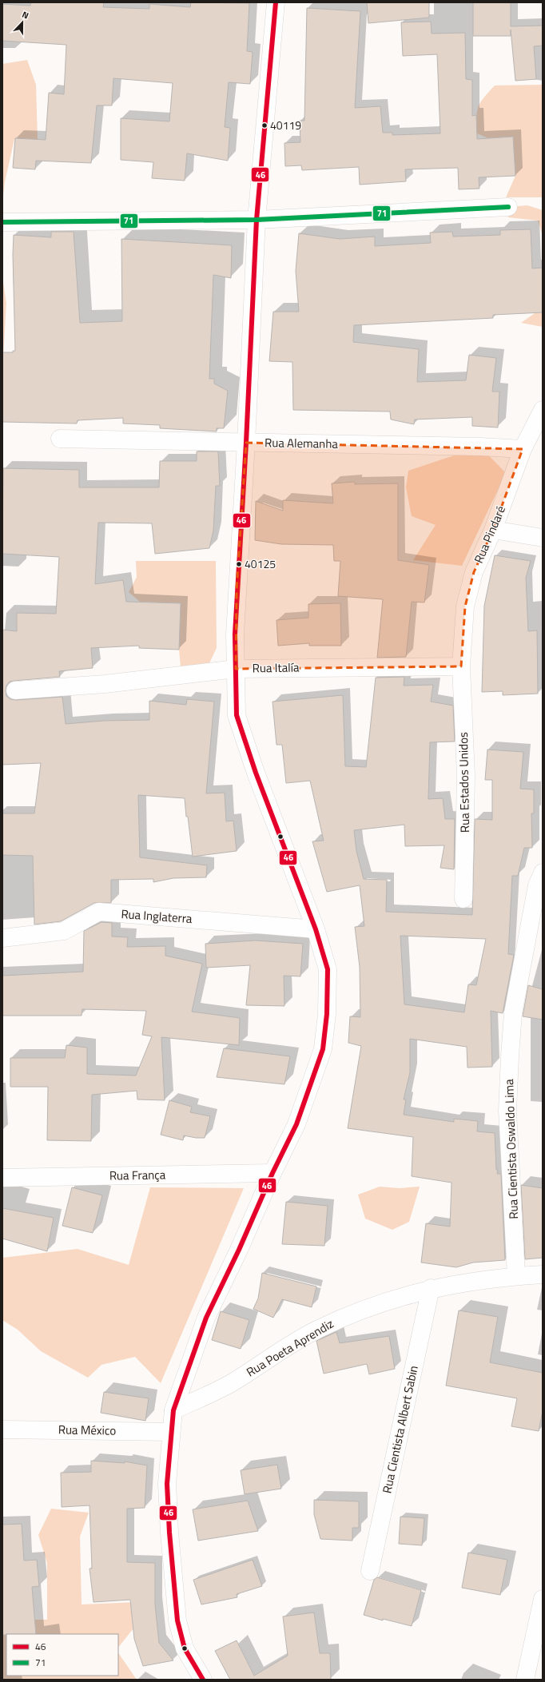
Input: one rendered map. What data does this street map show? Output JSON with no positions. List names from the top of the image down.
{
  "streets": {
    "street": [
      "Rua Alemanha",
      "Rua Pindaré",
      "Rua Italía",
      "Rua Estados Unidos",
      "Rua Inglaterra",
      "Rua Cientista Oswaldo Lima",
      "Rua França",
      "Rua Poeta Aprendiz",
      "Rua Cientista Albert Sabin",
      "Rua México"
    ]
  },
  "crossings": [
    ["Rua Alemanha", "Rua Pindaré"],
    ["Rua Pindaré", "Rua Italía"],
    ["Rua Pindaré", "Rua Estados Unidos"],
    ["Rua Italía", "Rua Estados Unidos"],
    ["Rua Cientista Oswaldo Lima", "Rua Poeta Aprendiz"],
    ["Rua Poeta Aprendiz", "Rua Cientista Albert Sabin"]
  ],
  "places": ["40119", "40125"],
  "lines": ["transit line 46", "transit line 71"],
  "legend": ["46", "71"],
  "north": "top"
}
